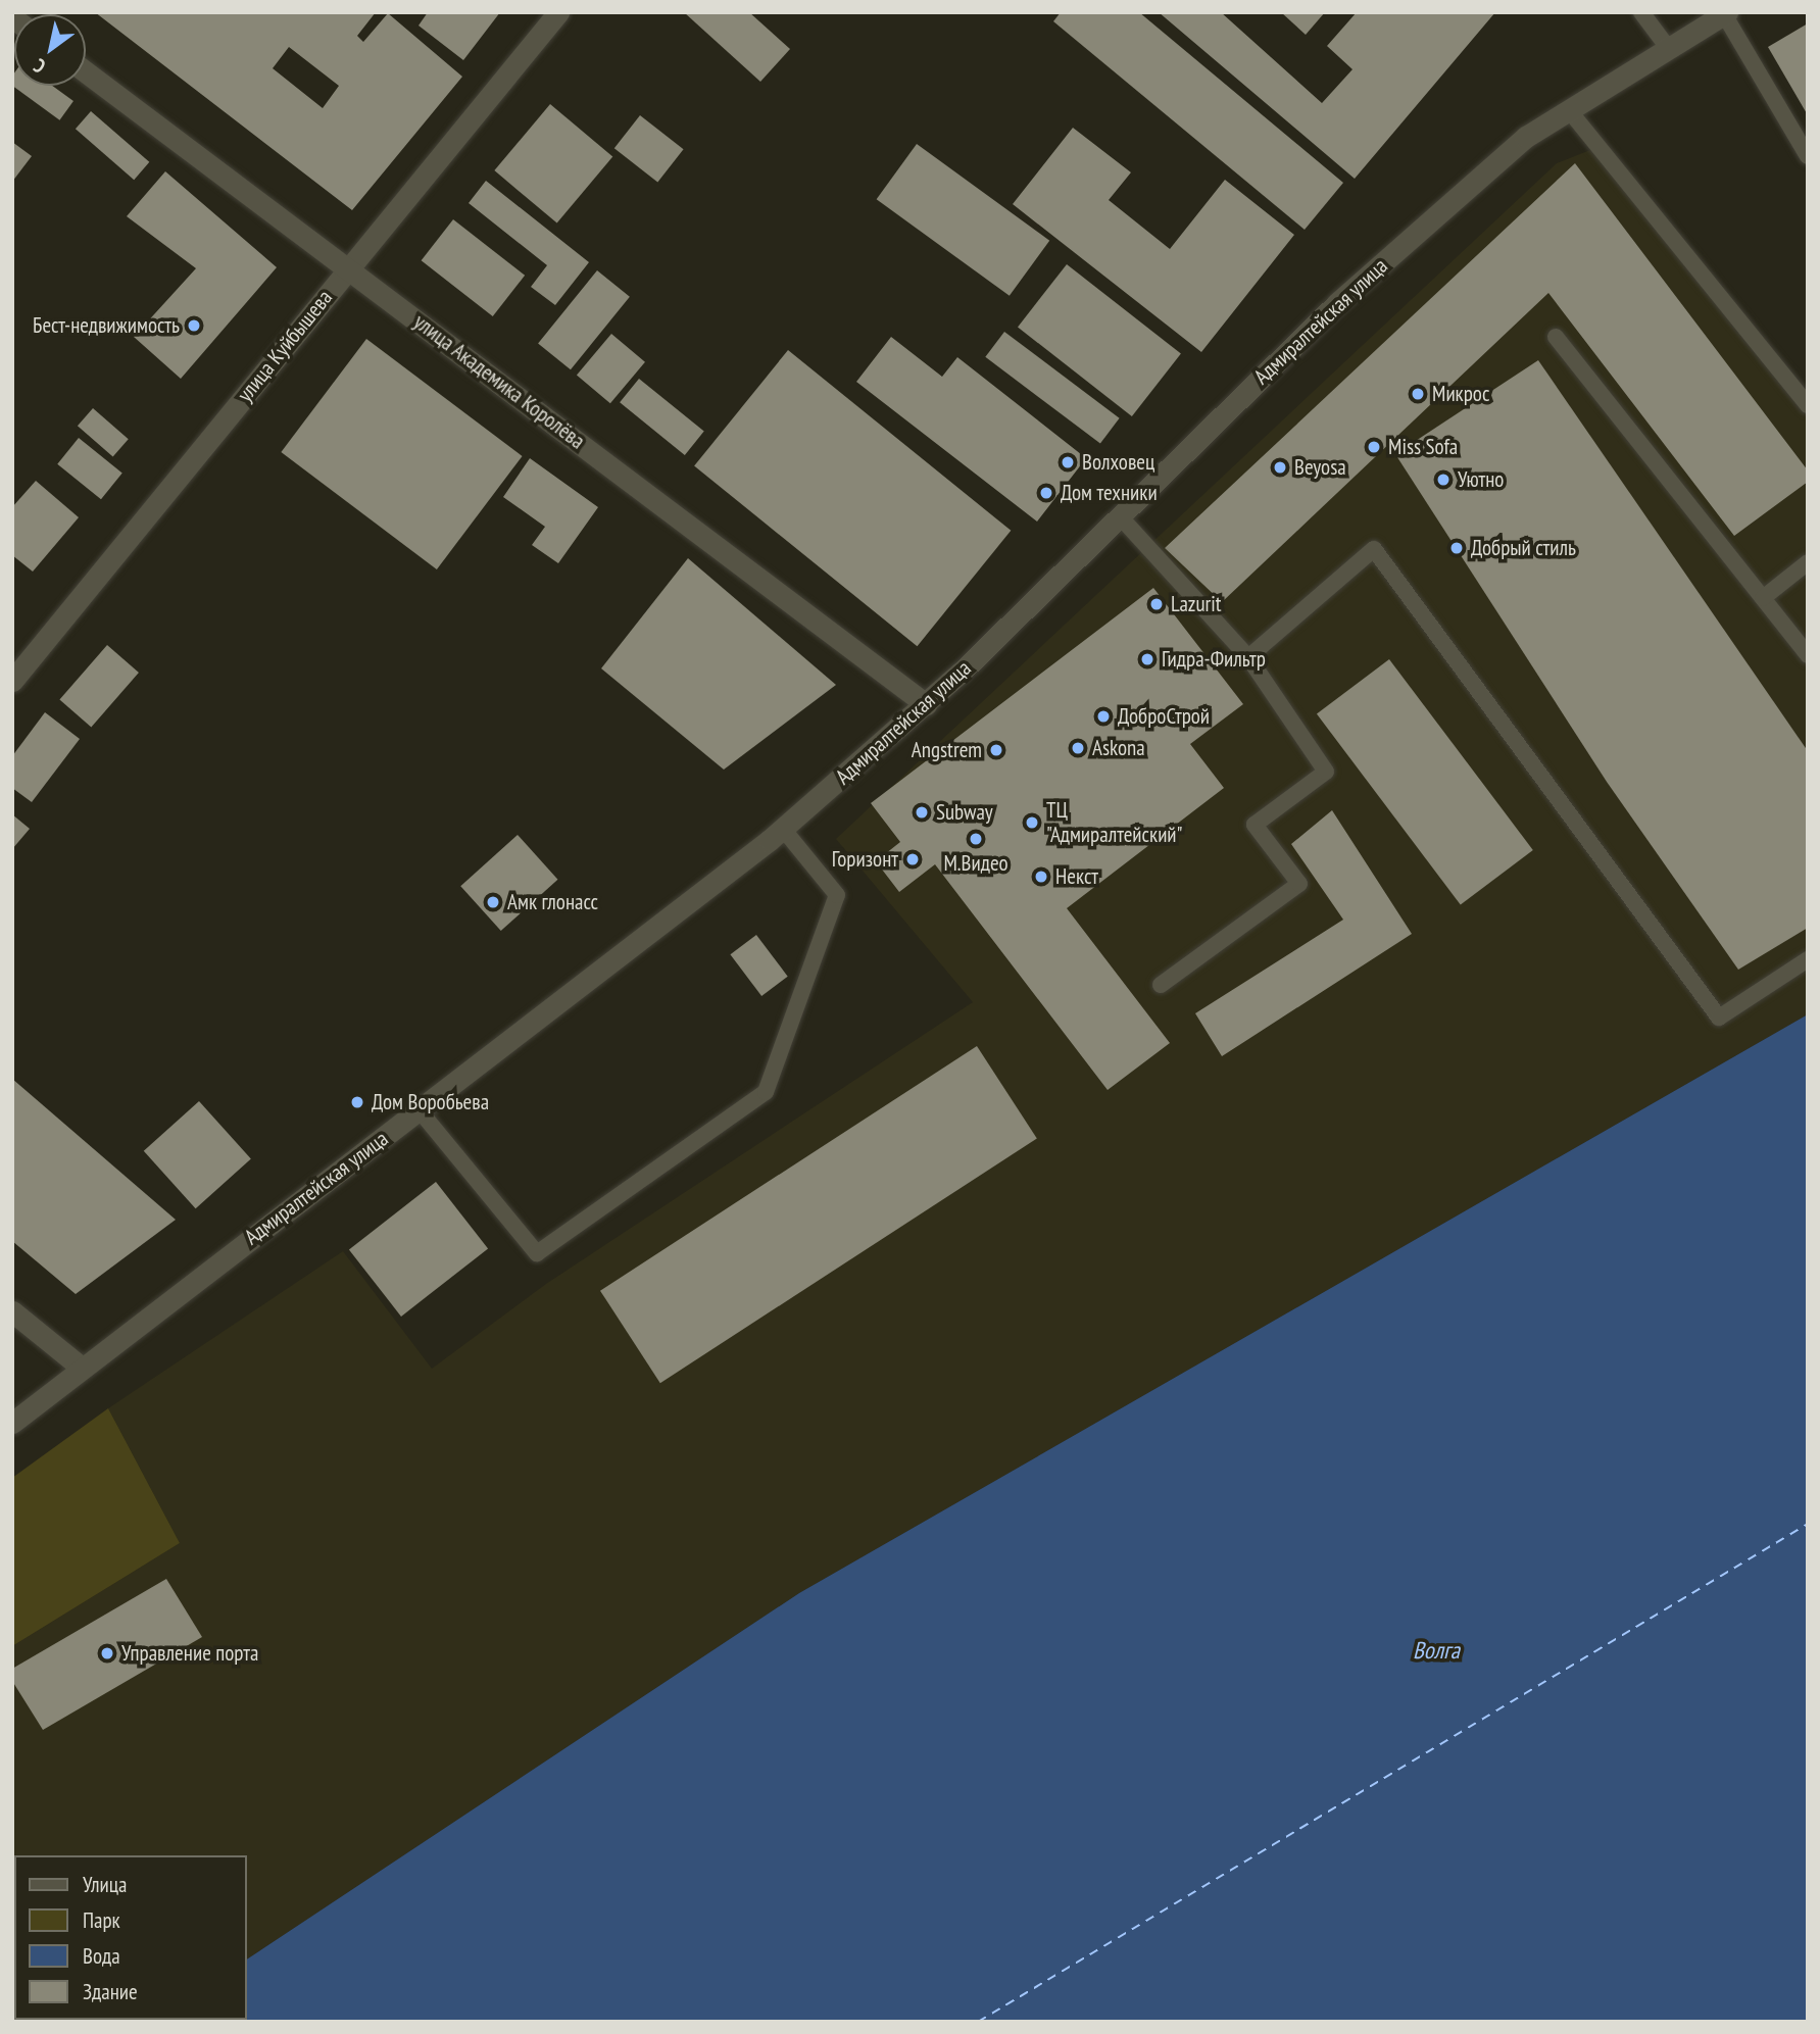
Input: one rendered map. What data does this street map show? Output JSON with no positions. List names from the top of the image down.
{
  "streets": {
    "main road": ["Адмиралтейская улица", "улица Куйбышева", "улица Академика Королёва"]
  },
  "crossings": [
    ["Адмиралтейская улица", "улица Академика Королёва"],
    ["улица Куйбышева", "улица Академика Королёва"]
  ],
  "water": ["Волга"],
  "places": [
    "Бест-недвижимость",
    "Микрос",
    "Miss Sofa",
    "Волховец",
    "Beyosa",
    "Уютно",
    "Дом техники",
    "Добрый стиль",
    "Lazurit",
    "Гидра-Фильтр",
    "ДоброСтрой",
    "Askona",
    "Angstrem",
    "Subway",
    "ТЦ \"Адмиралтейский\"",
    "М.Видео",
    "Горизонт",
    "Некст",
    "Амк глонасс",
    "Дом Воробьева",
    "Управление порта"
  ],
  "legend": [
    "Улица",
    "Парк",
    "Вода",
    "Здание"
  ],
  "north": "bottom left"
}
